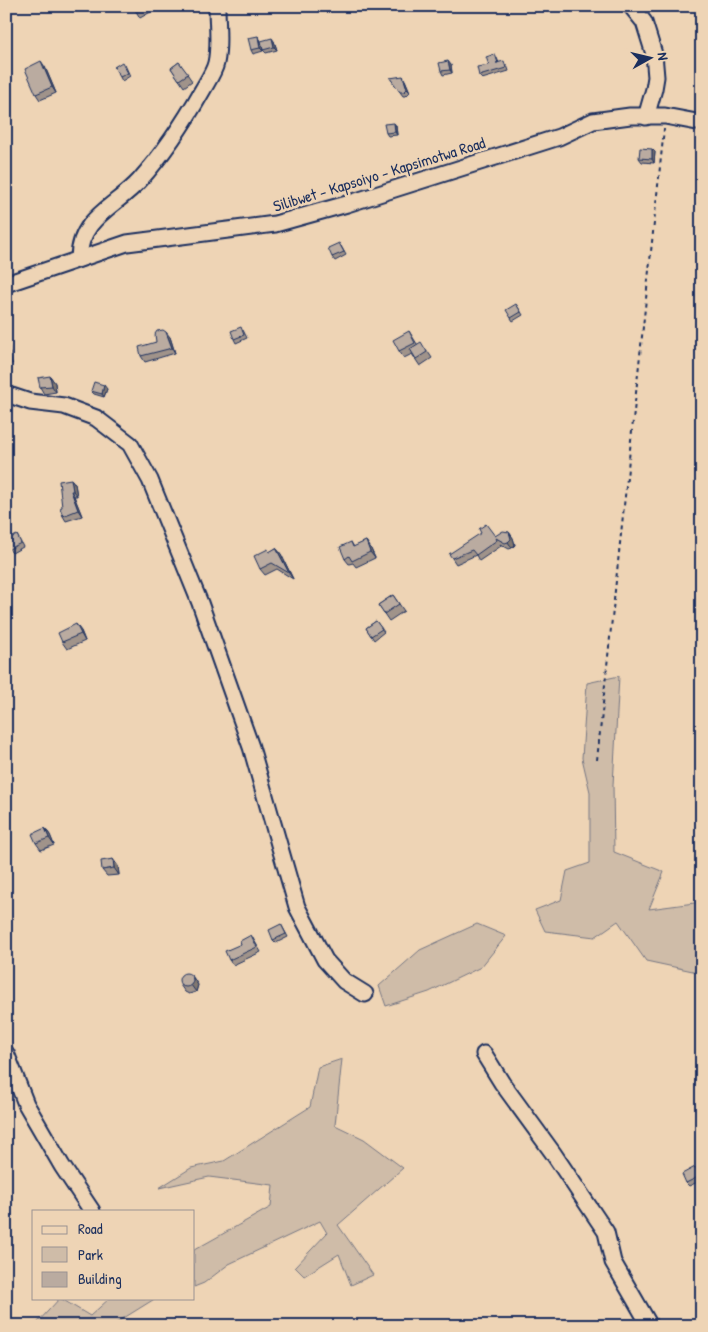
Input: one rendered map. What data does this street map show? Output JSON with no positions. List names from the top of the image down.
{
  "streets": {
    "street": ["Silibwet - Kapsoiyo - Kapsimotwa Road"]
  },
  "legend": ["Road", "Park", "Building"],
  "north": "right"
}
